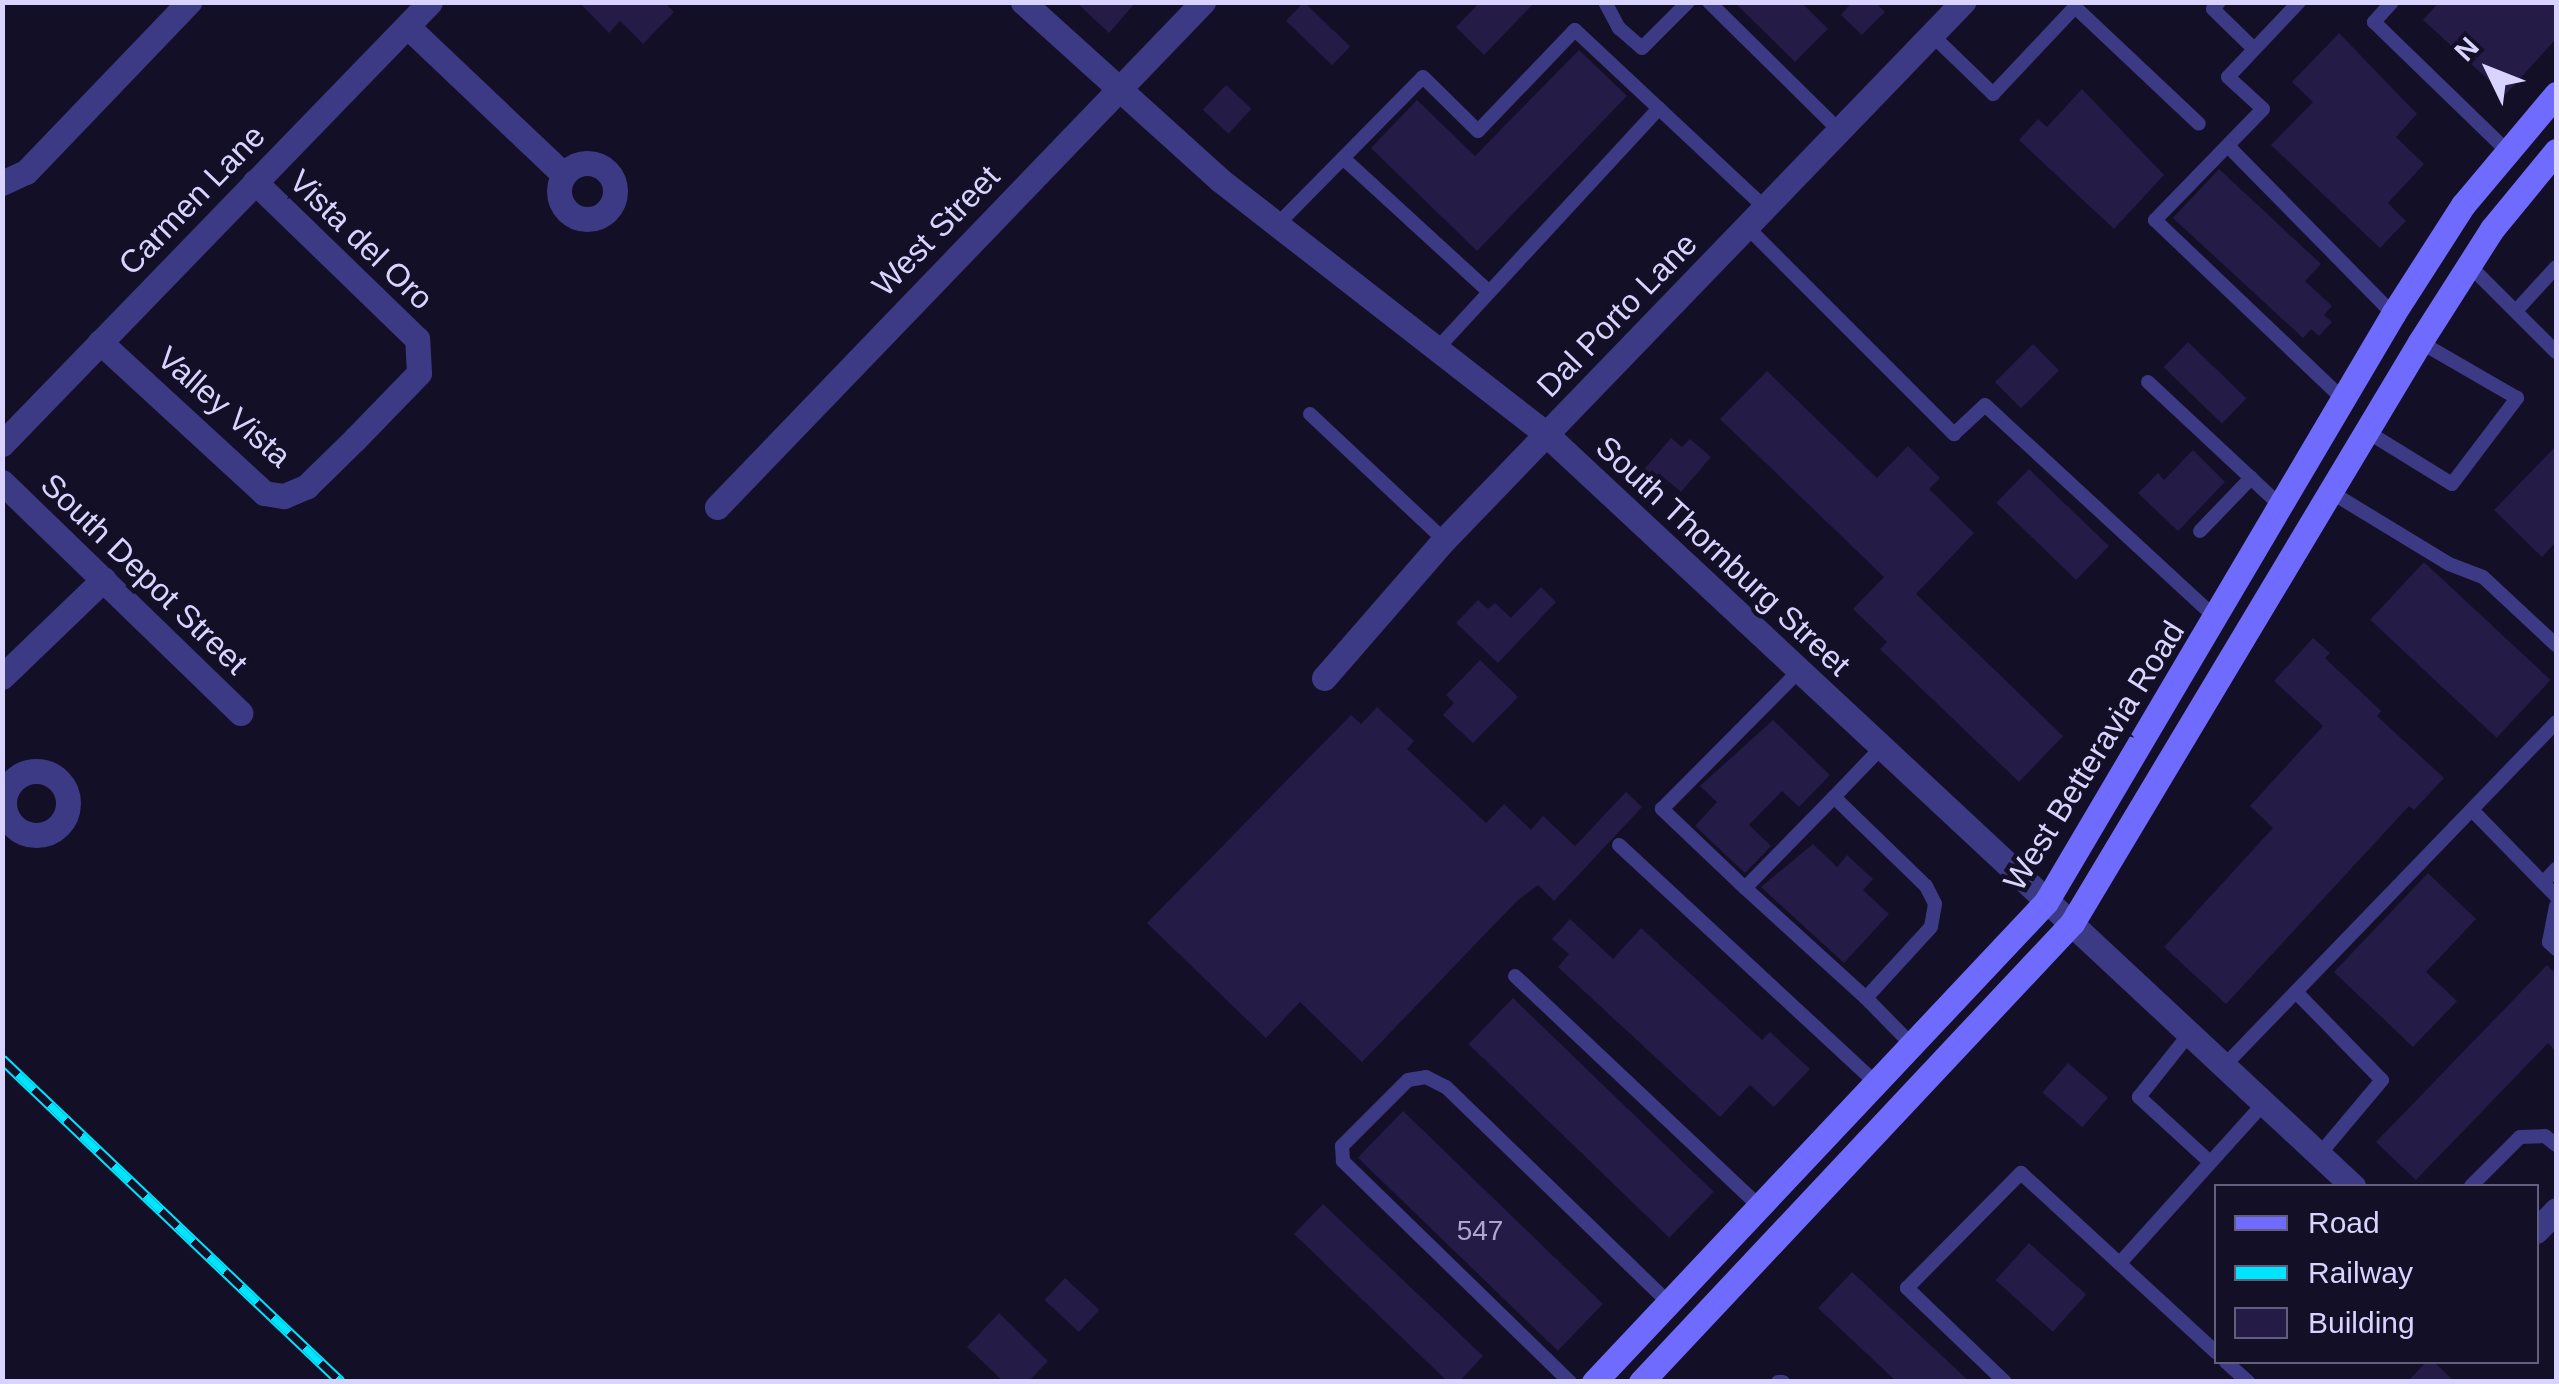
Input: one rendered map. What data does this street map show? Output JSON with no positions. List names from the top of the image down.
{
  "streets": {
    "main road": ["West Betteravia Road"],
    "street": [
      "Carmen Lane",
      "West Street",
      "Vista del Oro",
      "Dal Porto Lane",
      "Valley Vista",
      "South Thornburg Street",
      "South Depot Street"
    ]
  },
  "crossings": [
    ["Carmen Lane", "Vista del Oro"],
    ["Carmen Lane", "Valley Vista"],
    ["West Street", "South Thornburg Street"],
    ["Vista del Oro", "Valley Vista"],
    ["Dal Porto Lane", "South Thornburg Street"],
    ["South Thornburg Street", "West Betteravia Road"]
  ],
  "house_numbers": ["547"],
  "legend": ["Road", "Railway", "Building"],
  "north": "top left"
}
